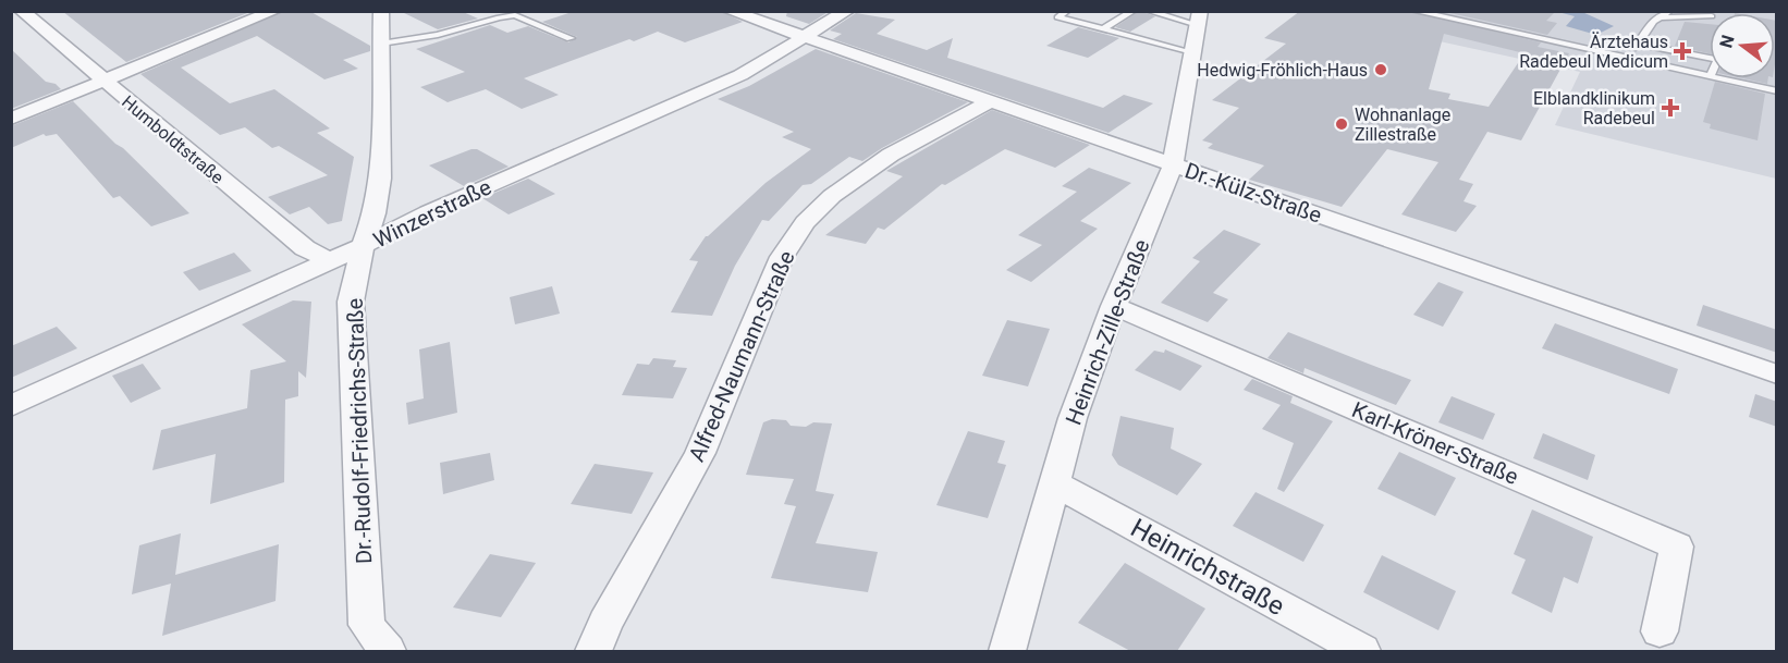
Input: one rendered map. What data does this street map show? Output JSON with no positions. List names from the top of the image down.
{
  "streets": {
    "street": [
      "Humboldtstraße",
      "Dr.-Külz-Straße",
      "Winzerstraße",
      "Heinrich-Zille-Straße",
      "Alfred-Naumann-Straße",
      "Dr.-Rudolf-Friedrichs-Straße",
      "Karl-Kröner-Straße",
      "Heinrichstraße"
    ]
  },
  "crossings": [
    ["Humboldtstraße", "Winzerstraße"],
    ["Dr.-Külz-Straße", "Winzerstraße"],
    ["Dr.-Külz-Straße", "Heinrich-Zille-Straße"],
    ["Dr.-Külz-Straße", "Alfred-Naumann-Straße"],
    ["Winzerstraße", "Dr.-Rudolf-Friedrichs-Straße"],
    ["Heinrich-Zille-Straße", "Karl-Kröner-Straße"],
    ["Heinrich-Zille-Straße", "Heinrichstraße"]
  ],
  "places": {
    "health": ["Ärztehaus Radebeul Medicum", "Elblandklinikum Radebeul"],
    "other": ["Hedwig-Fröhlich-Haus", "Wohnanlage Zillestraße"]
  },
  "north": "left"
}
